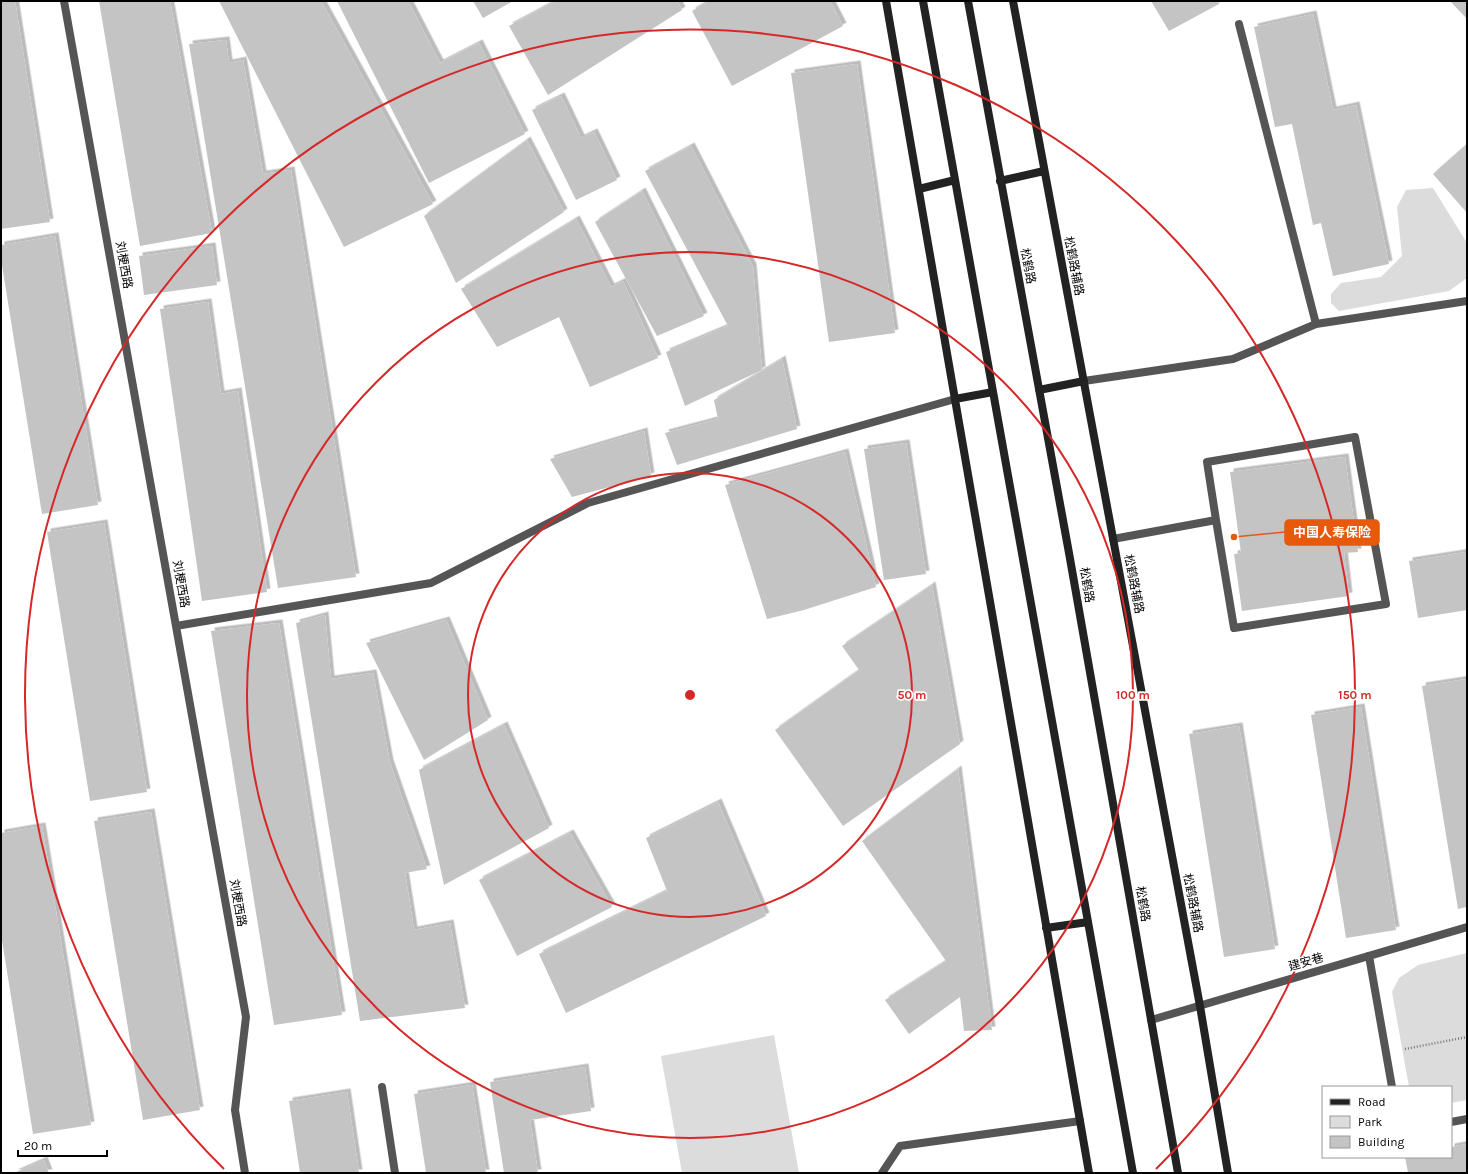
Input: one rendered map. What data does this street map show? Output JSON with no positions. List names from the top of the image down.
{
  "streets": {
    "street": [
      "刘梗西路",
      "松鹤路",
      "松鹤路辅路",
      "建安巷"
    ]
  },
  "crossings": [
    ["松鹤路", "建安巷"],
    ["松鹤路辅路", "建安巷"]
  ],
  "places": ["中国人寿保险"],
  "legend": ["Road", "Park", "Building"],
  "scale_bar": "20 m",
  "rings": ["50 m", "100 m", "150 m"]
}
